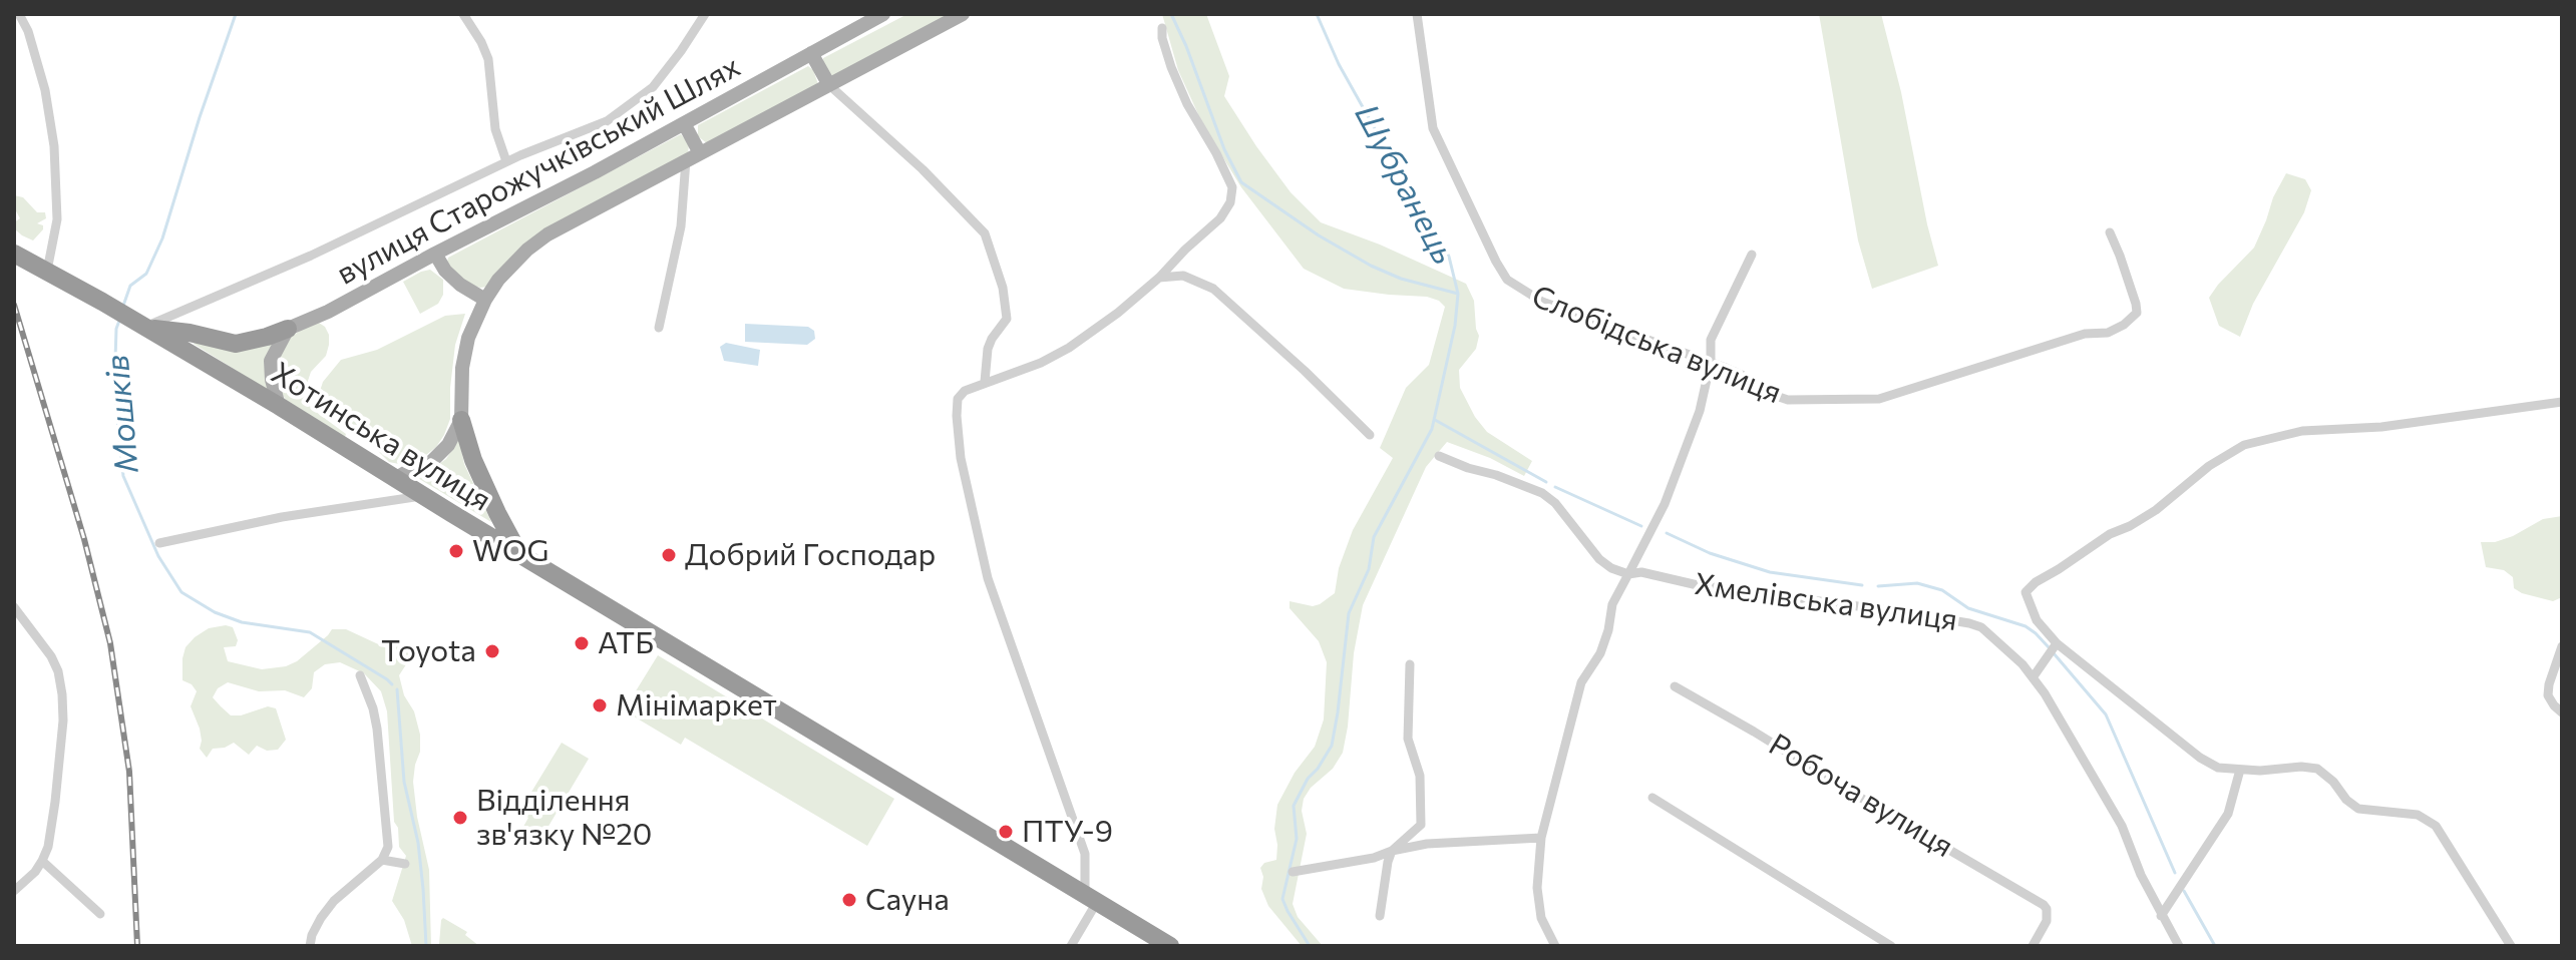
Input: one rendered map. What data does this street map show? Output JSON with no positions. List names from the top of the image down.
{
  "streets": {
    "highway": ["Хотинська вулиця"],
    "main road": ["вулиця Старожучківський Шлях"],
    "street": ["Слобідська вулиця", "Хмелівська вулиця", "Робоча вулиця"]
  },
  "crossings": [
    ["вулиця Старожучківський Шлях", "Хотинська вулиця"]
  ],
  "water": ["Шубранець", "Мошків"],
  "places": [
    "WOG",
    "Добрий Господар",
    "АТБ",
    "Toyota",
    "Мінімаркет",
    "Відділення зв'язку №20",
    "ПТУ-9",
    "Сауна"
  ]
}
